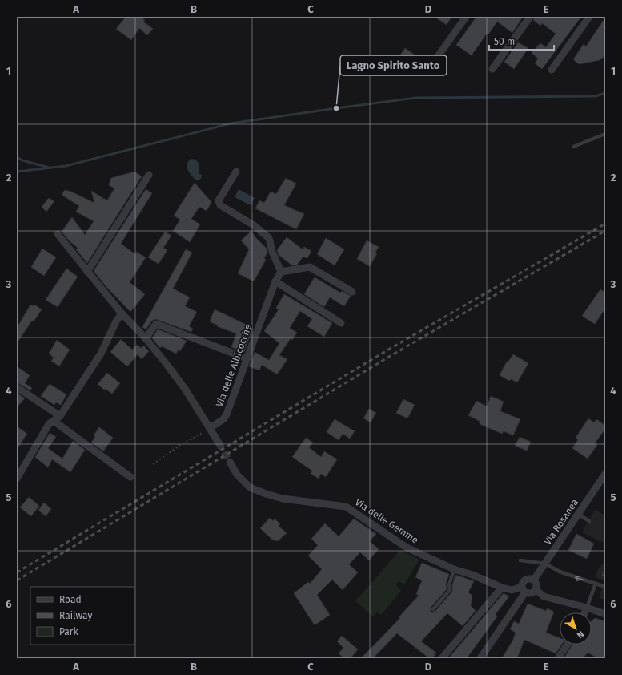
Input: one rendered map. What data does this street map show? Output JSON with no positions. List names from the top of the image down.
{
  "streets": {
    "street": ["Via delle Albicocche", "Via delle Gemme", "Via Rosanea"]
  },
  "crossings": [
    ["Via delle Gemme", "Via Rosanea"]
  ],
  "places": ["Lagno Spirito Santo"],
  "legend": ["Road", "Railway", "Park"],
  "scale_bar": "50 m",
  "north": "bottom right",
  "grid": {
    "columns": [
      "A",
      "B",
      "C",
      "D",
      "E"
    ],
    "rows": [
      "1",
      "2",
      "3",
      "4",
      "5",
      "6"
    ]
  }
}
